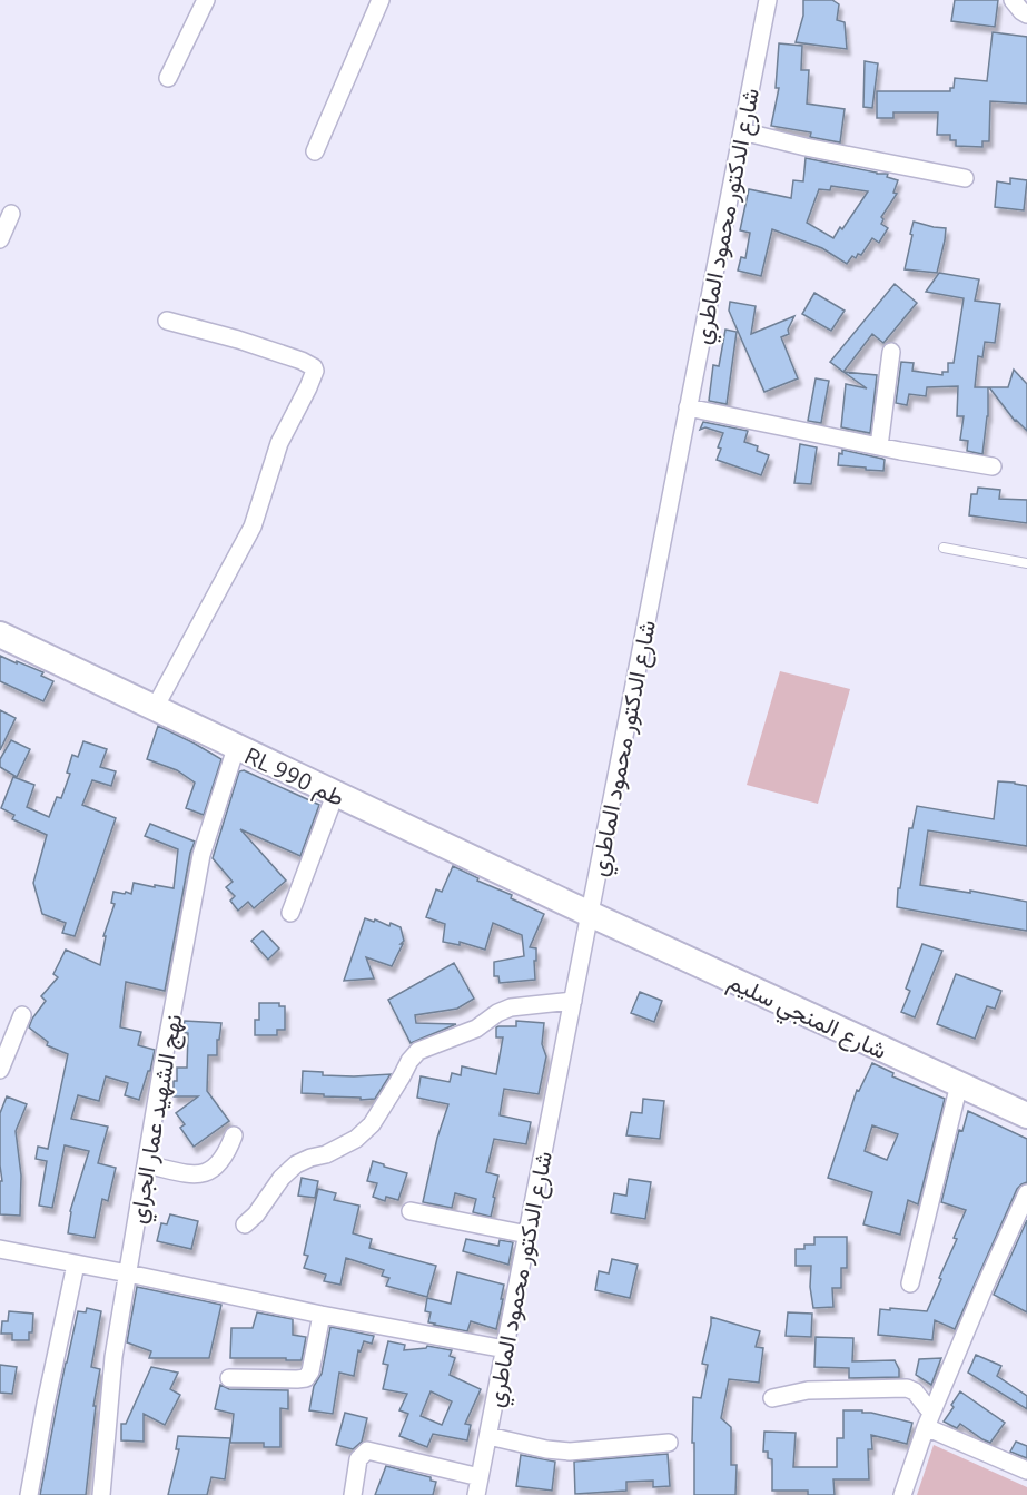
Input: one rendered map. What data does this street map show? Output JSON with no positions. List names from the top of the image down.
{
  "streets": {
    "street": [
      "شارع الدكتور محمود الماطري",
      "RL طم 990",
      "شارع المنجي سليم",
      "نهج الشهيد عمار الجراي"
    ]
  },
  "crossings": [
    ["شارع الدكتور محمود الماطري", "RL طم 990"],
    ["شارع الدكتور محمود الماطري", "شارع المنجي سليم"],
    ["RL طم 990", "شارع المنجي سليم"],
    ["RL طم 990", "نهج الشهيد عمار الجراي"]
  ]
}
